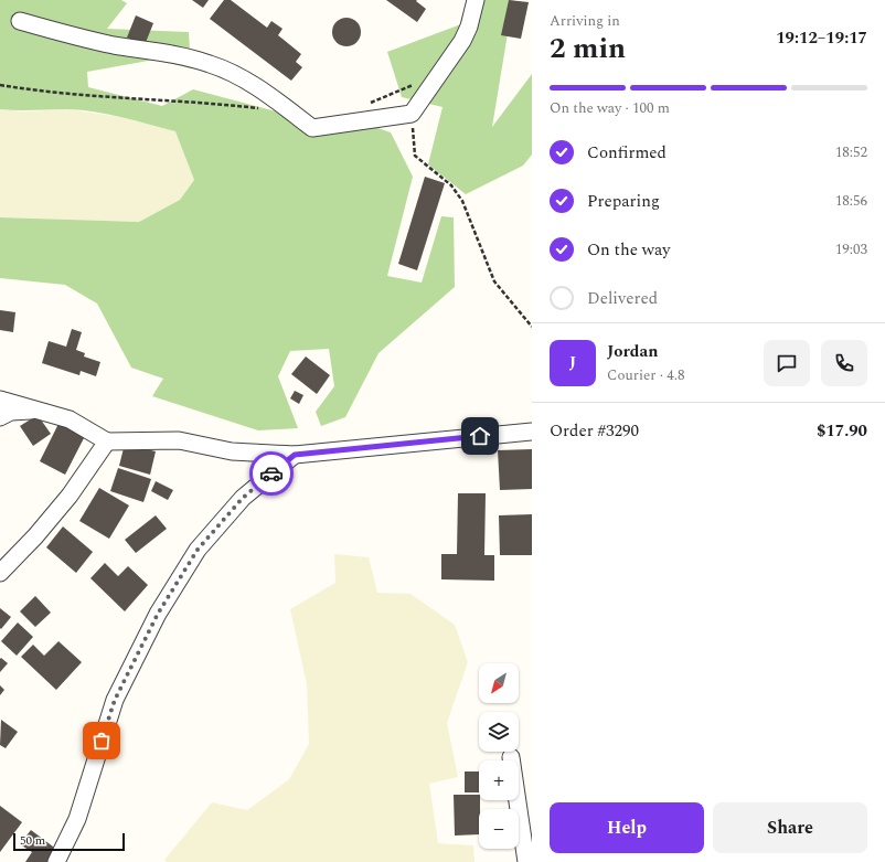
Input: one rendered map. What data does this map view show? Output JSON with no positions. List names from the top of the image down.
{
  "scale_bar": "50 m",
  "north": "bottom left",
  "page": {
    "heading": ["2 min", "Arriving in", "19:12–19:17"],
    "panel": [
      "Jordan",
      "Courier · 4.8",
      "Order #3290",
      "$17.90"
    ],
    "bar": "On the way · 100 m",
    "list": [
      ["Confirmed", "18:52"],
      ["Preparing", "18:56"],
      ["On the way", "19:03"],
      "Delivered"
    ],
    "round": "J",
    "map_buttons": ["+", "−"],
    "buttons": ["Help", "Share"],
    "scale": "50 m"
  }
}
